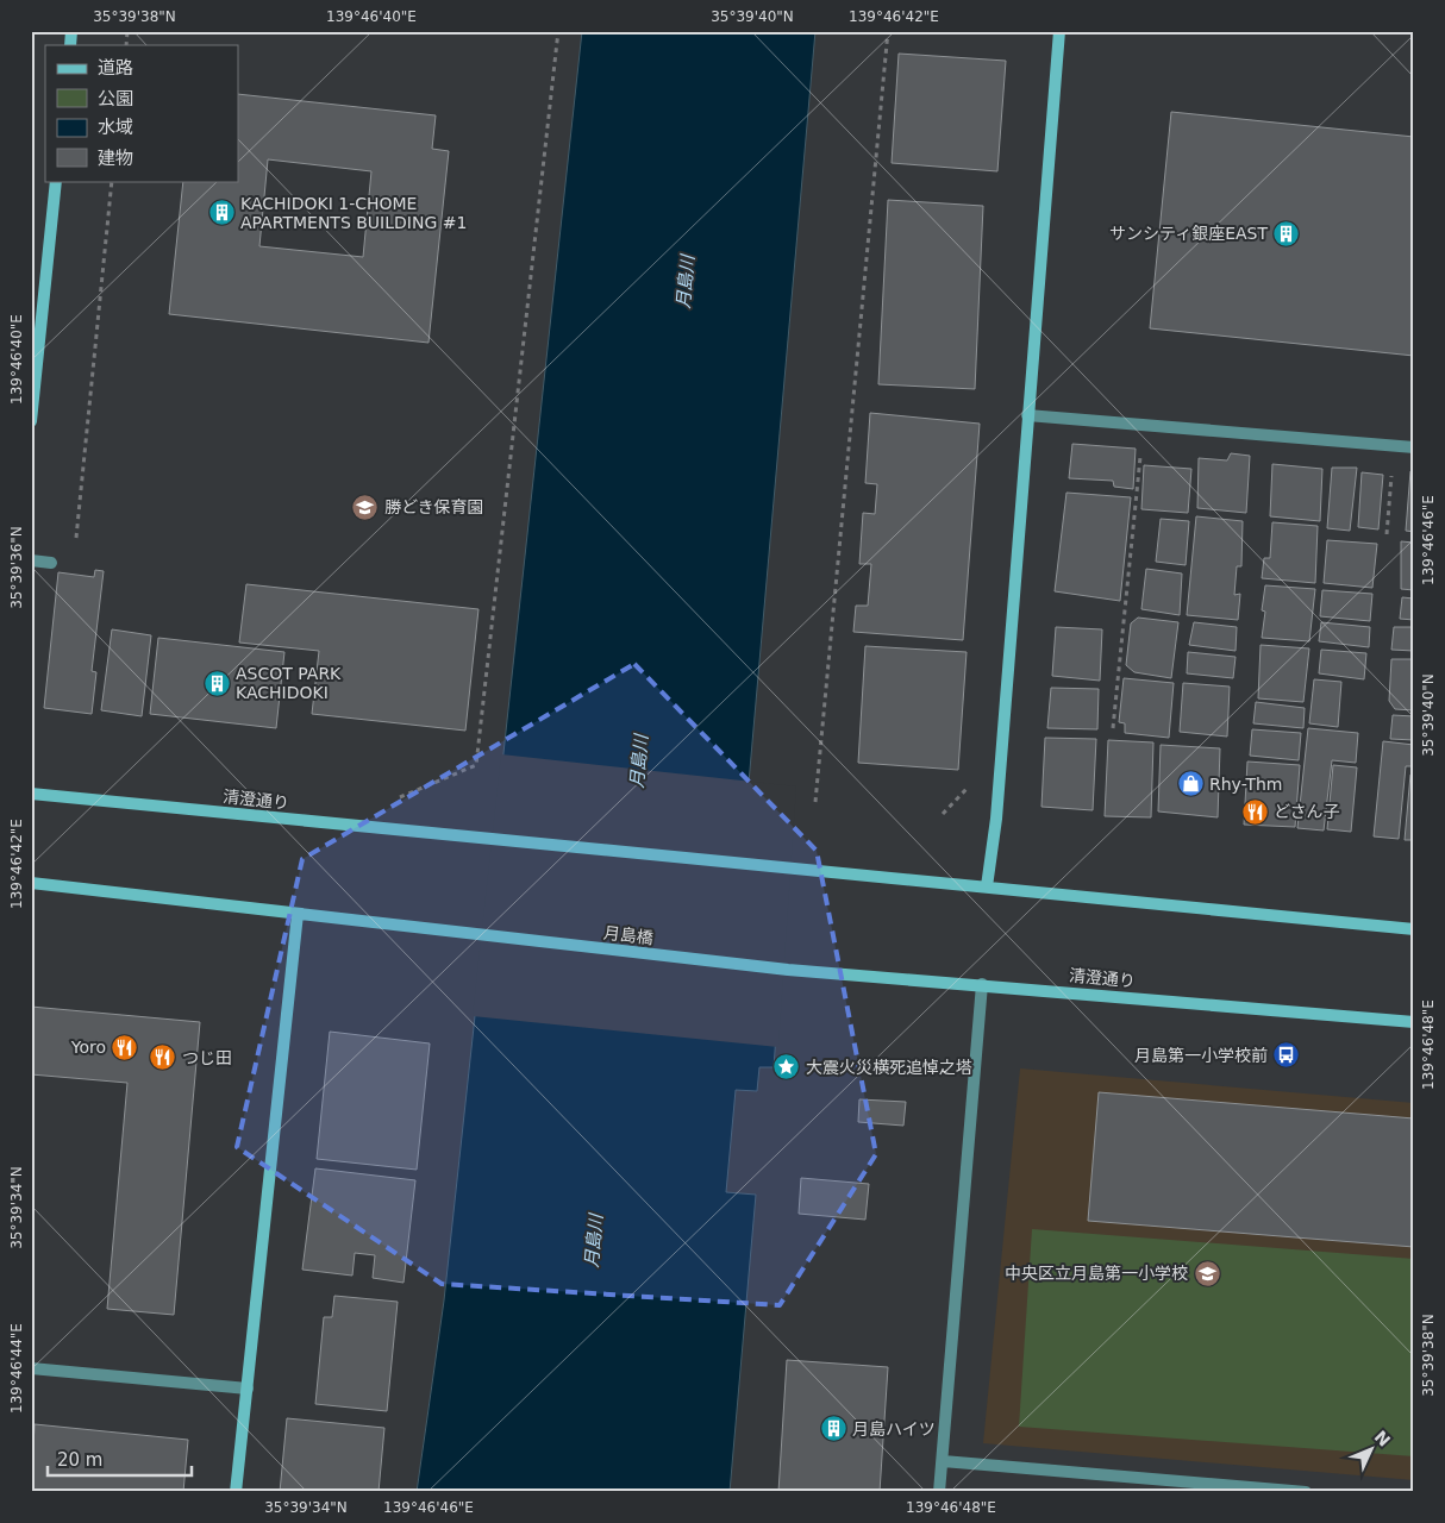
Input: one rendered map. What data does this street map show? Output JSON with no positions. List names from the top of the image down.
{
  "streets": {
    "main road": ["清澄通り", "月島橋"]
  },
  "crossings": [
    ["清澄通り", "月島橋"]
  ],
  "water": ["月島川"],
  "places": {
    "building": [
      "KACHIDOKI 1-CHOME APARTMENTS BUILDING #1",
      "サンシティ銀座EAST",
      "ASCOT PARK KACHIDOKI",
      "月島ハイツ"
    ],
    "school or university": ["勝どき保育園", "中央区立月島第一小学校"],
    "shop": ["Rhy-Thm"],
    "restaurant": ["どさん子", "Yoro", "つじ田"],
    "bus stop": ["月島第一小学校前"],
    "place": ["大震火災横死追悼之塔"]
  },
  "legend": [
    "道路",
    "公園",
    "水域",
    "建物"
  ],
  "scale_bar": "20 m",
  "north": "top right",
  "coordinates": [
    "35°39'38\"N",
    "139°46'40\"E",
    "35°39'40\"N",
    "139°46'42\"E",
    "139°46'46\"E",
    "35°39'36\"N",
    "139°46'48\"E",
    "35°39'34\"N",
    "139°46'44\"E"
  ]
}
